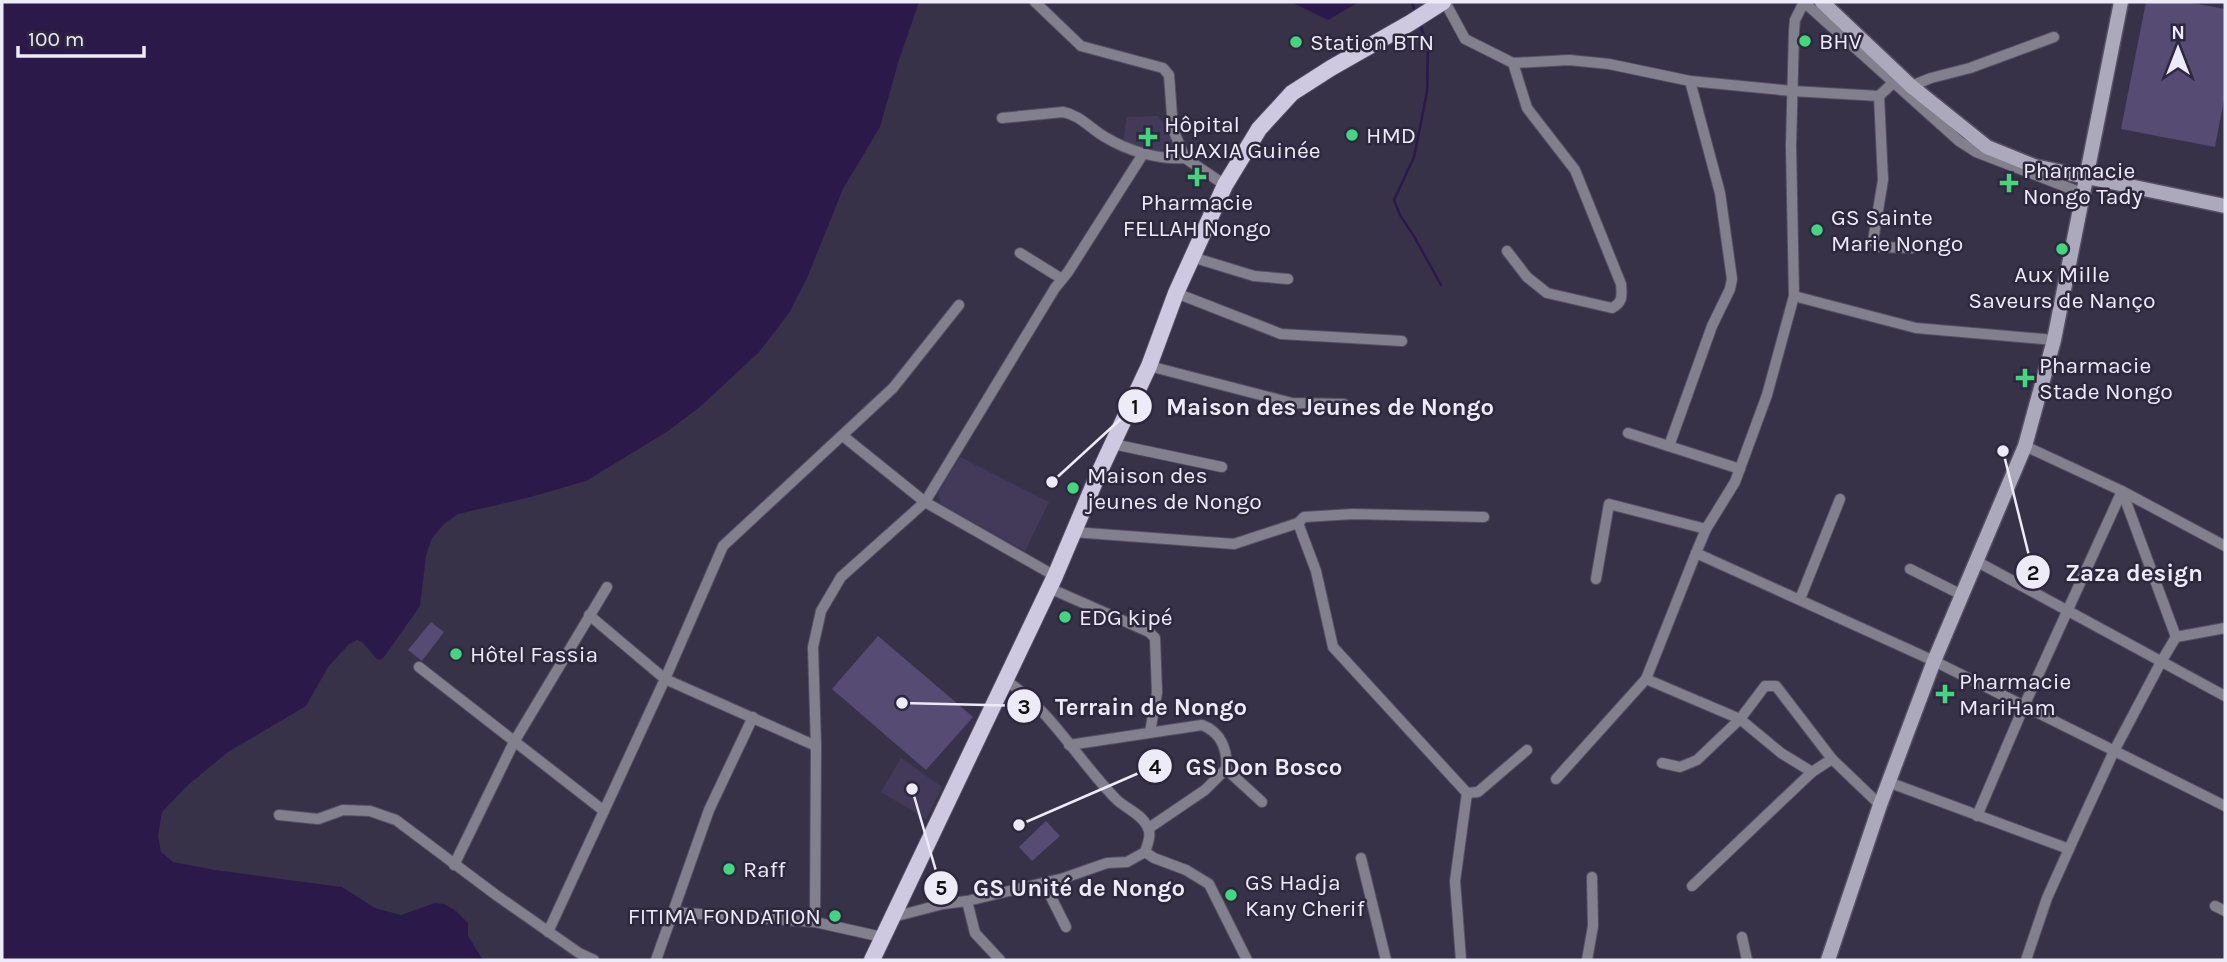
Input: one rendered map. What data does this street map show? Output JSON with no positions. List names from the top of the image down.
{
  "places": {
    "other": [
      "BHV",
      "Station BTN",
      "HMD",
      "GS Sainte Marie Nongo",
      "Aux Mille Saveurs de Nanço",
      "Zaza design",
      "Maison des Jeunes de Nongo",
      "Maison des jeunes de Nongo",
      "EDG kipé",
      "Hôtel Fassia",
      "Terrain de Nongo",
      "GS Unité de Nongo",
      "GS Don Bosco",
      "Raff",
      "GS Hadja Kany Cherif",
      "FITIMA FONDATION"
    ],
    "health": [
      "Hôpital HUAXIA Guinée",
      "Pharmacie FELLAH Nongo",
      "Pharmacie Nongo Tady",
      "Pharmacie Stade Nongo",
      "Pharmacie MariHam"
    ]
  },
  "scale_bar": "100 m",
  "north": "top"
}
